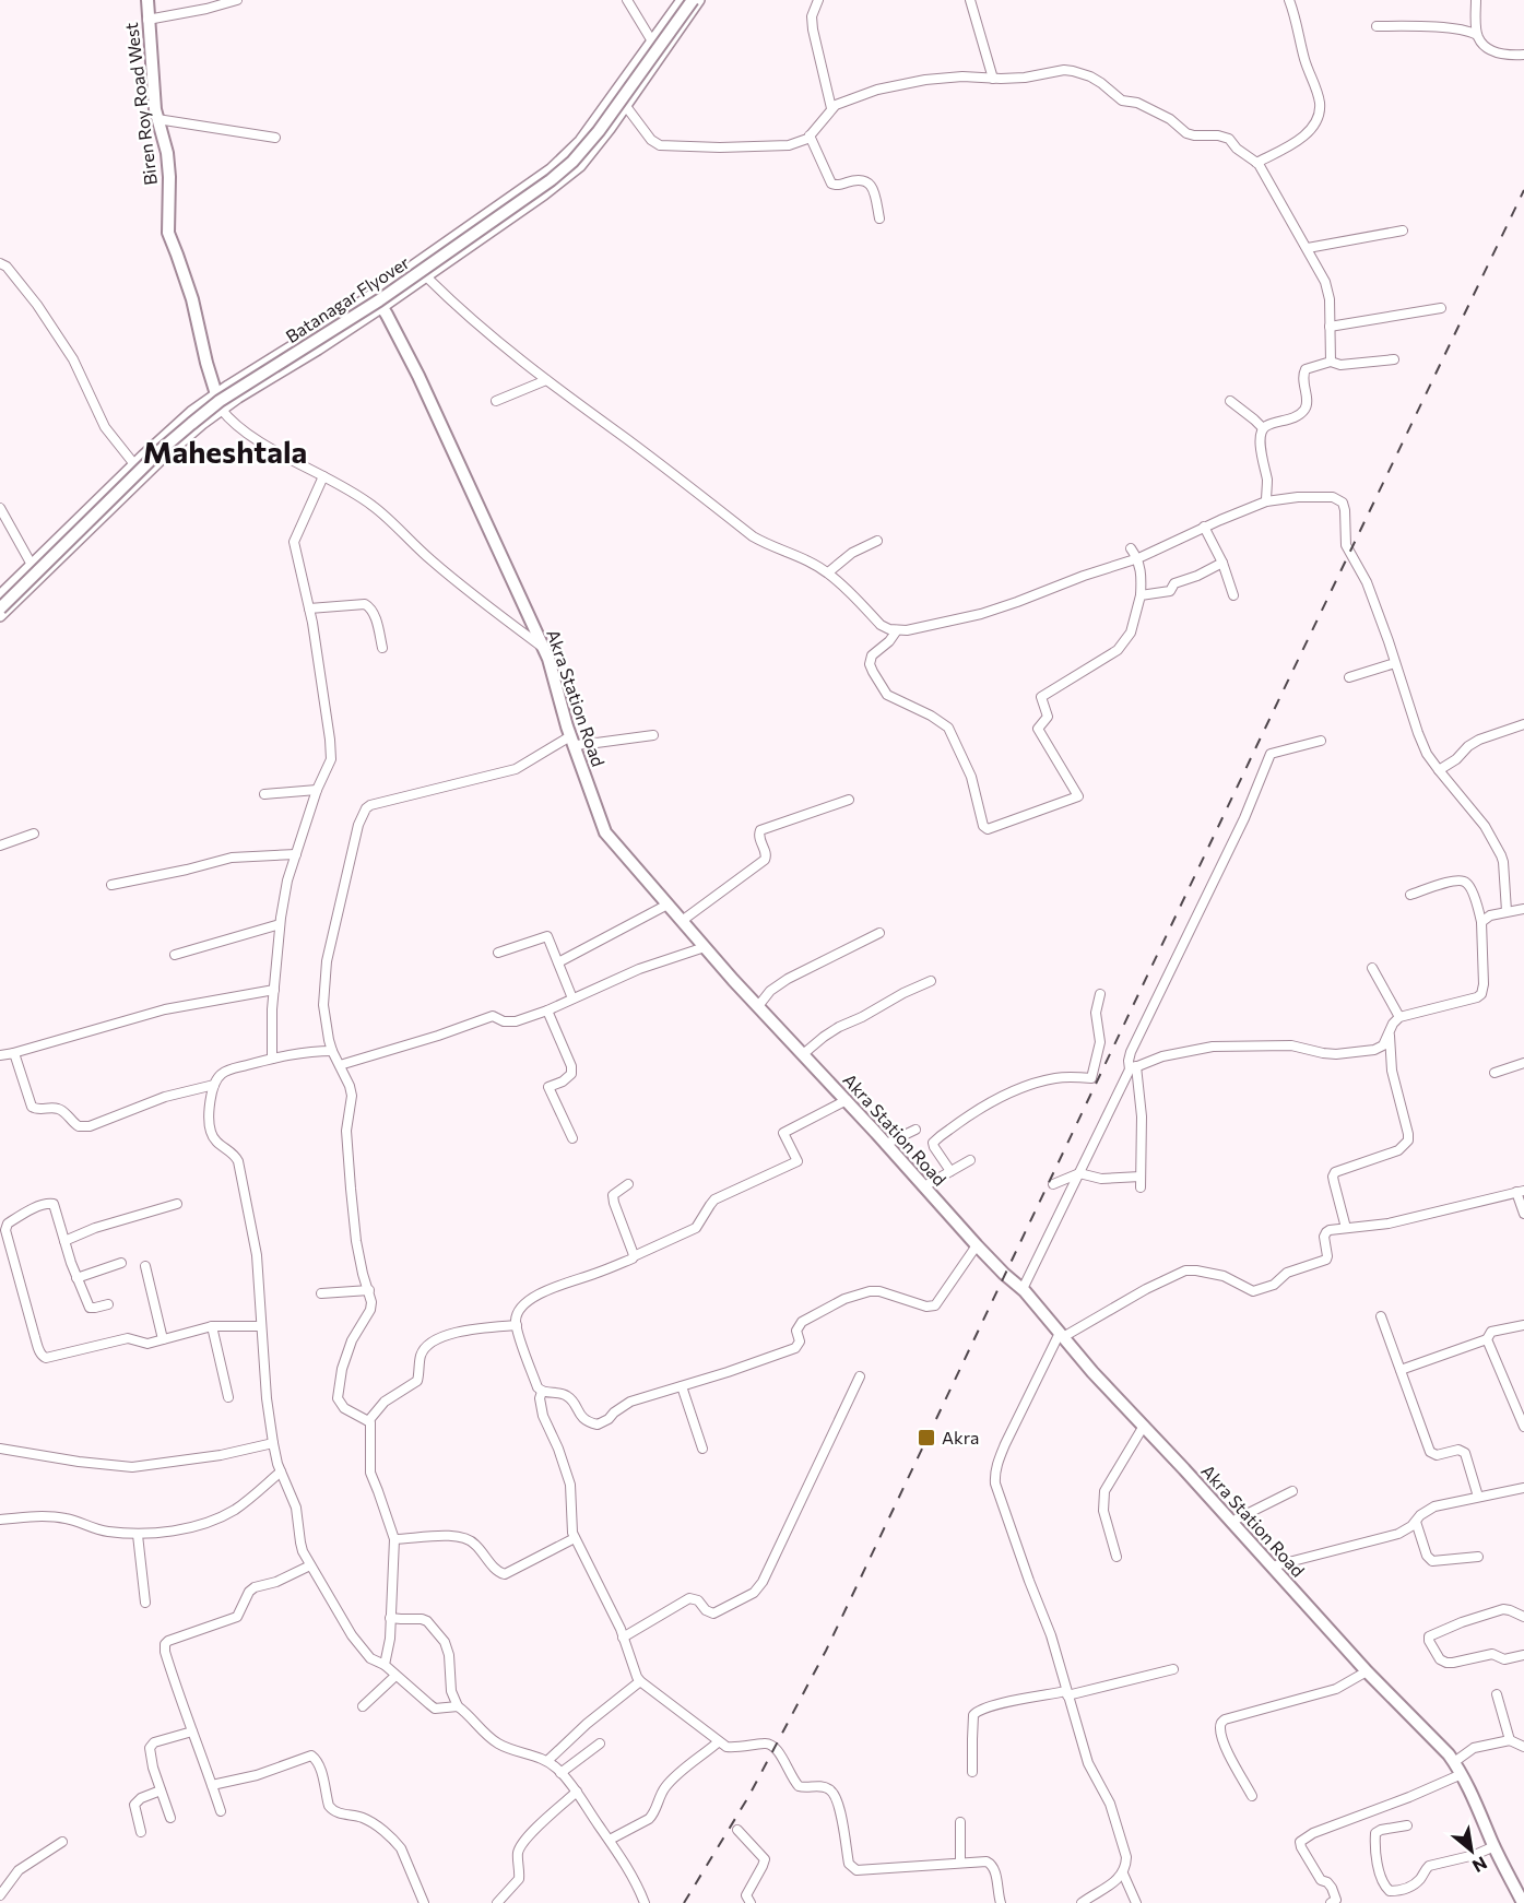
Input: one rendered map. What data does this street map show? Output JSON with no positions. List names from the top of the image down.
{
  "streets": {
    "main road": ["Biren Roy Road West", "Batanagar Flyover", "Akra Station Road"]
  },
  "districts": ["Maheshtala"],
  "places": {
    "transit": ["Akra"]
  },
  "north": "bottom right"
}
